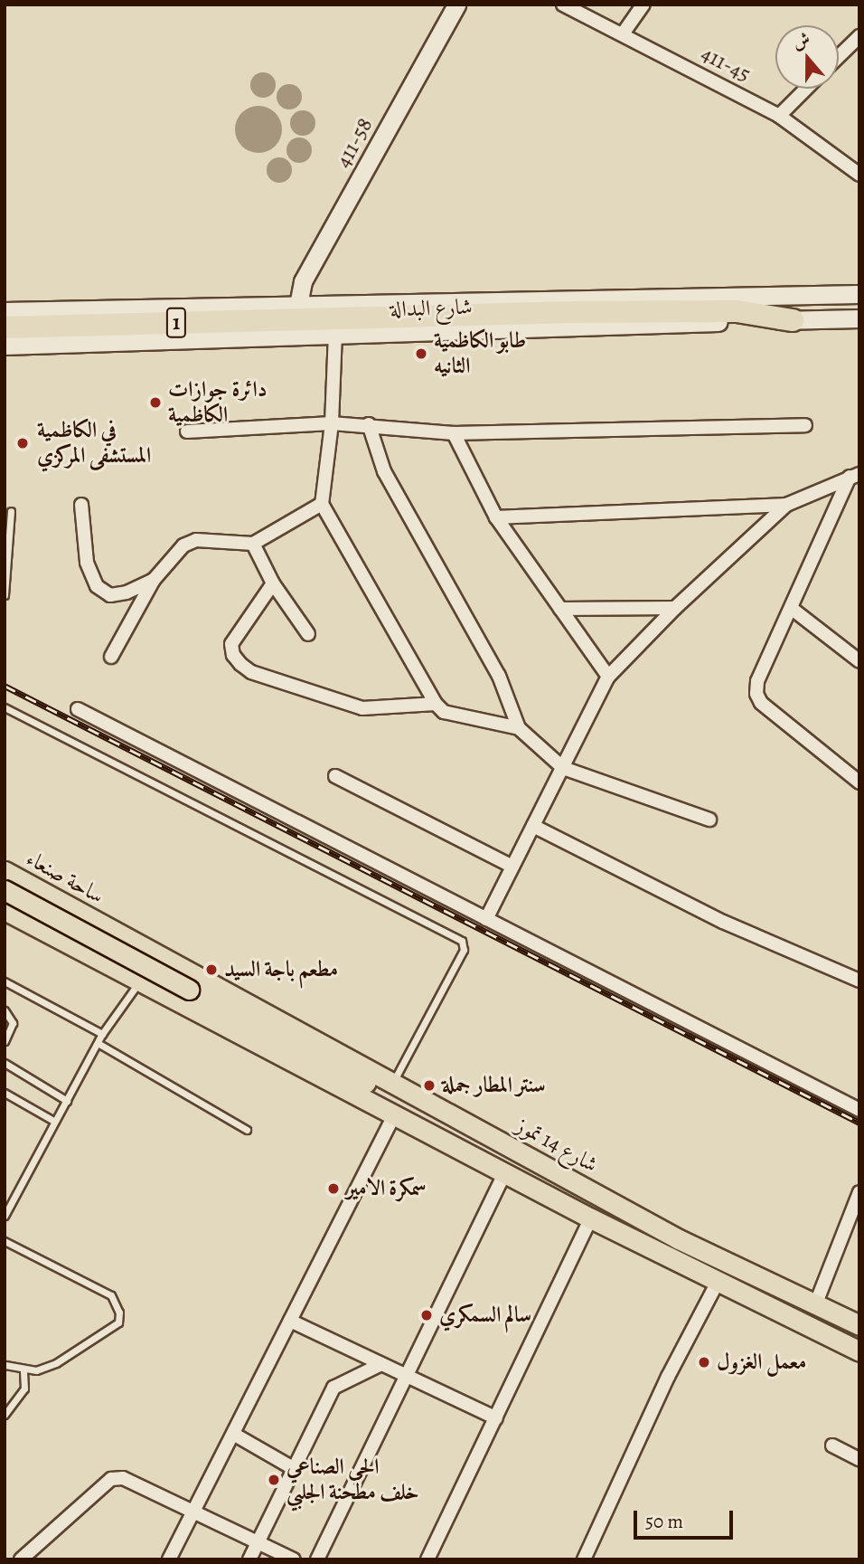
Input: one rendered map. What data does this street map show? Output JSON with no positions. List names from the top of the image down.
{
  "streets": {
    "highway": ["1"],
    "main road": [
      "411-58",
      "شارع البدالة",
      "ساحة صنعاء",
      "شارع 14 تموز"
    ],
    "street": ["411-45"]
  },
  "crossings": [
    ["411-58", "شارع البدالة"],
    ["ساحة صنعاء", "شارع 14 تموز"]
  ],
  "places": [
    "طابو الكاظمية الثانيه",
    "دائرة جوازات الكاظمية",
    "في الكاظمية المستشفى المركزي",
    "مطعم باجة السيد",
    "سنتر المطار جملة",
    "سمكرة الامير",
    "سالم السمكري",
    "معمل الغزول",
    "الحي الصناعي خلف مطحنة الجلبي"
  ],
  "scale_bar": "50 m",
  "north": "top"
}
